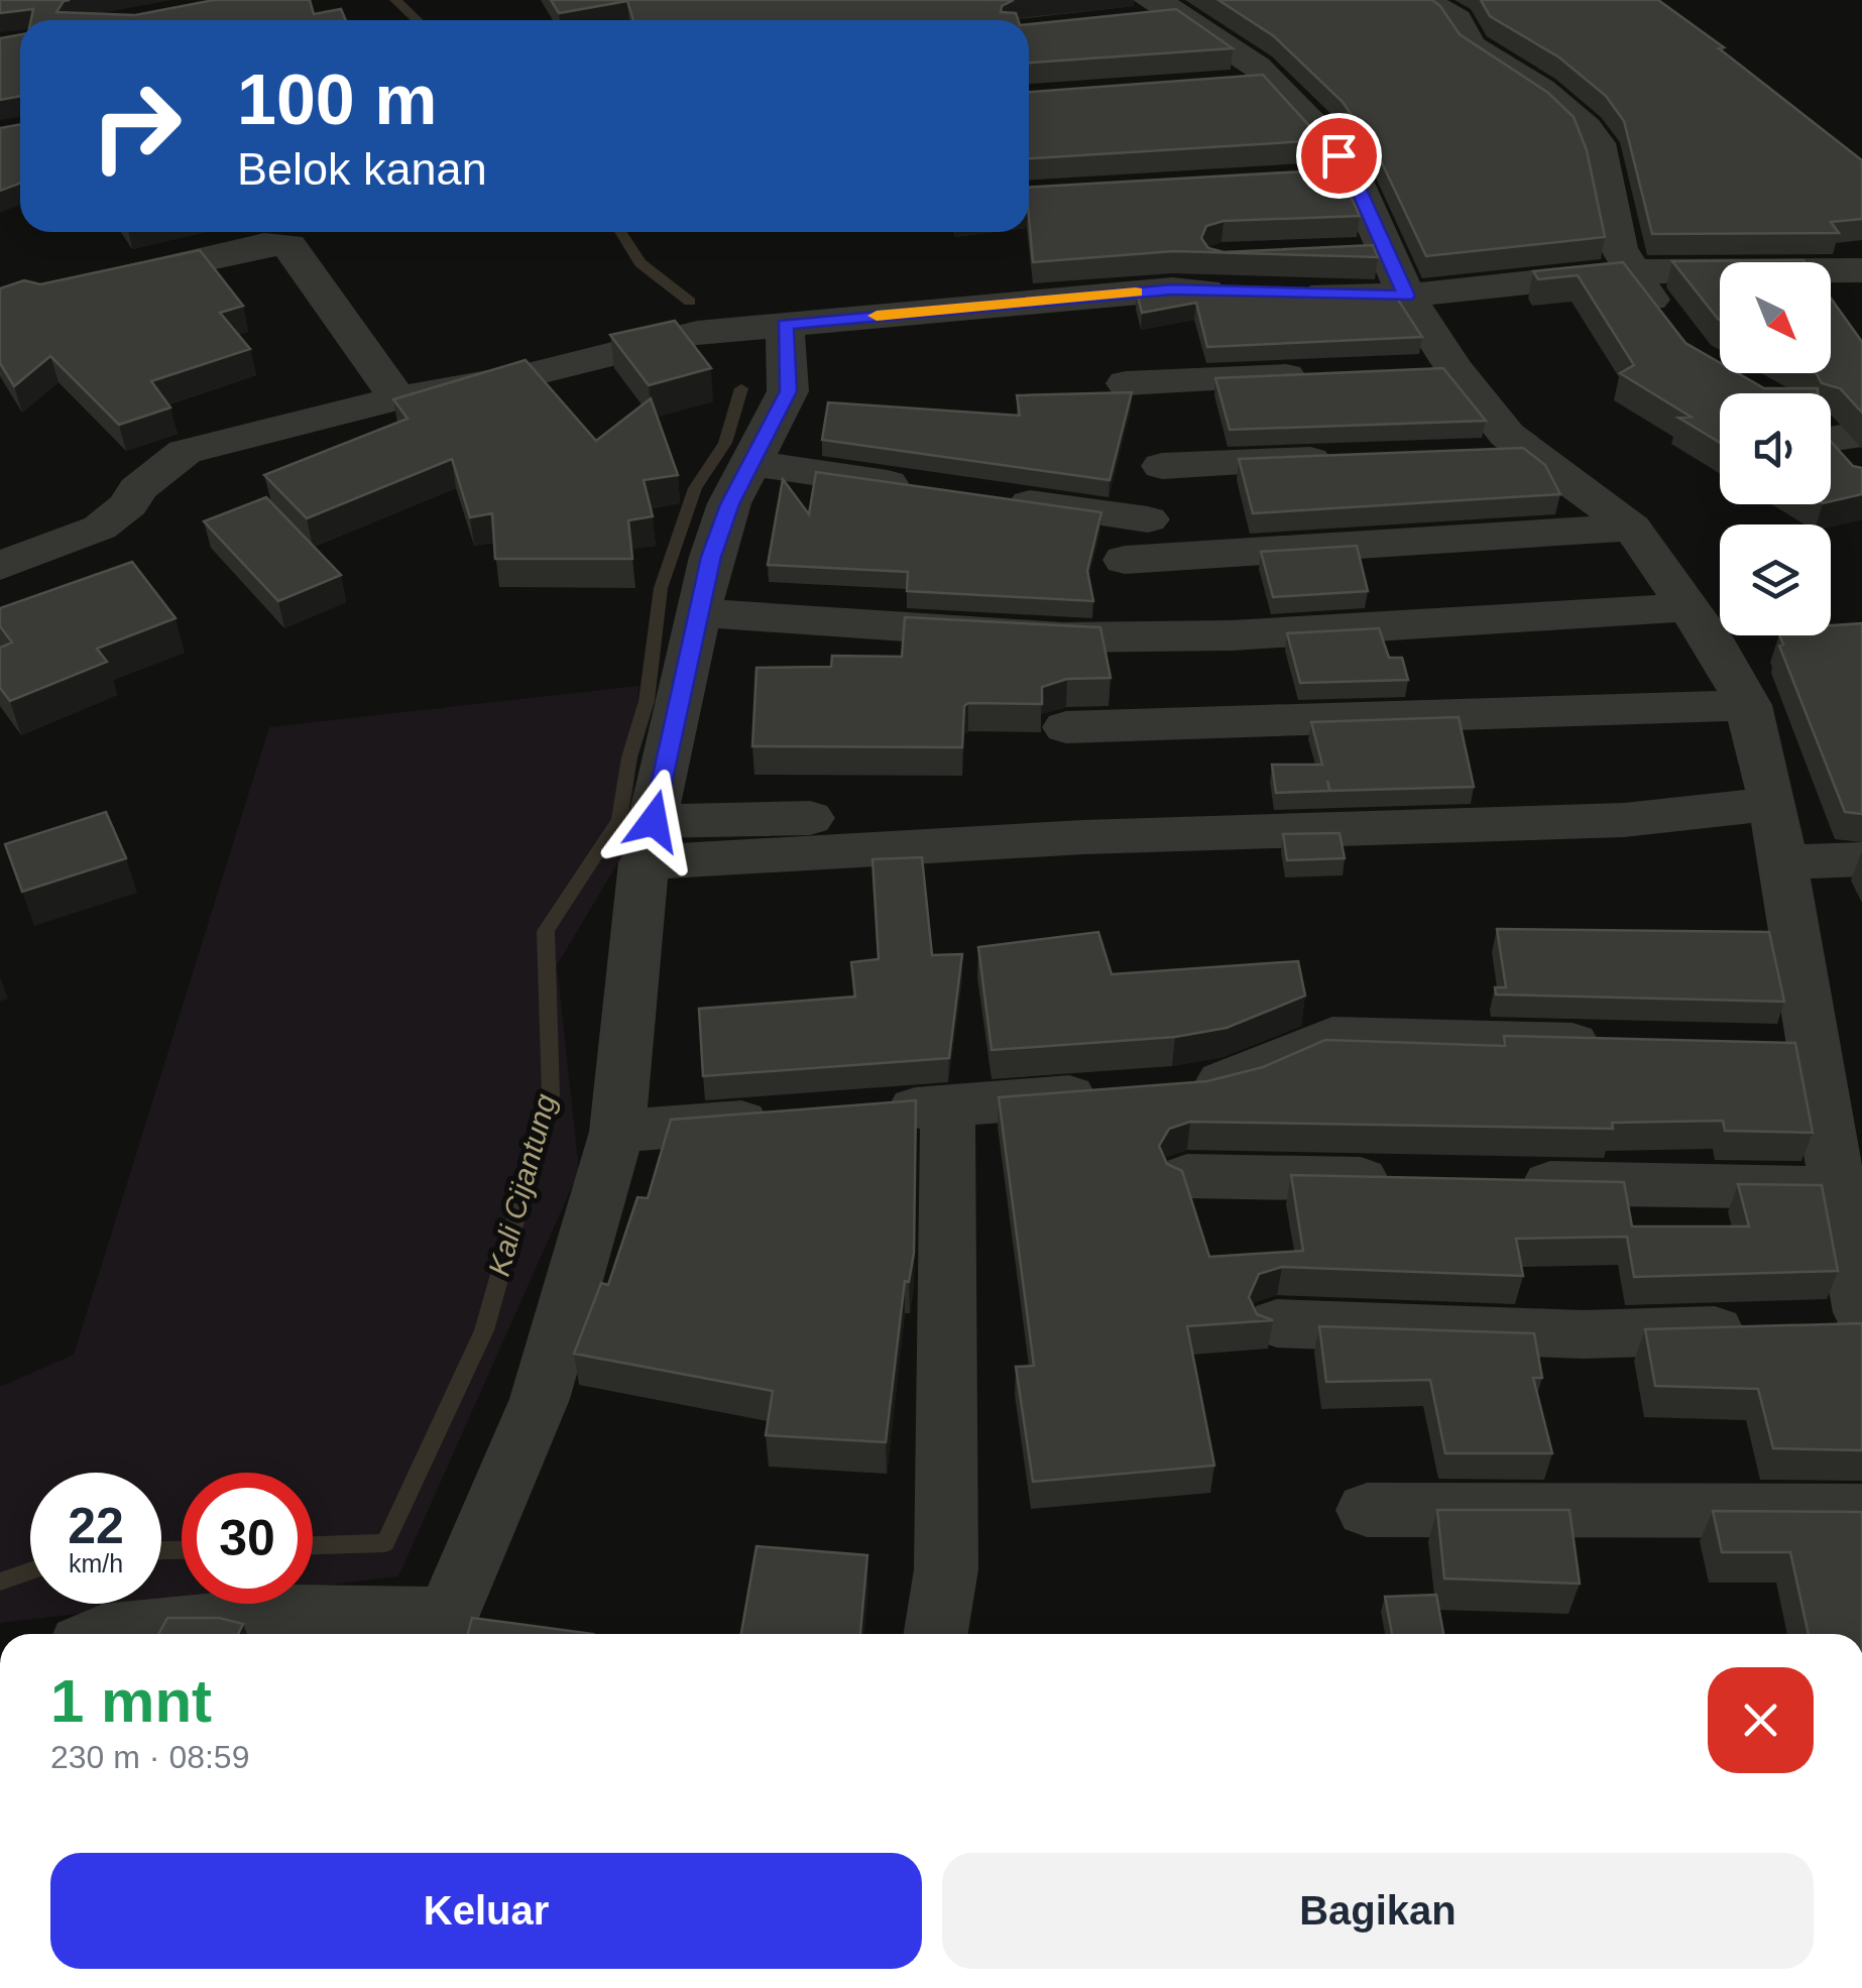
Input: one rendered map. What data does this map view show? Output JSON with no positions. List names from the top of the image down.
{
  "water": ["Kali Cijantung"],
  "north": "bottom right",
  "page": {
    "turn": ["100 m", "Belok kanan"],
    "speed": "22 km/h",
    "limit": "30",
    "heading": ["1 mnt", "230 m · 08:59"],
    "buttons": ["Keluar", "Bagikan"]
  }
}
